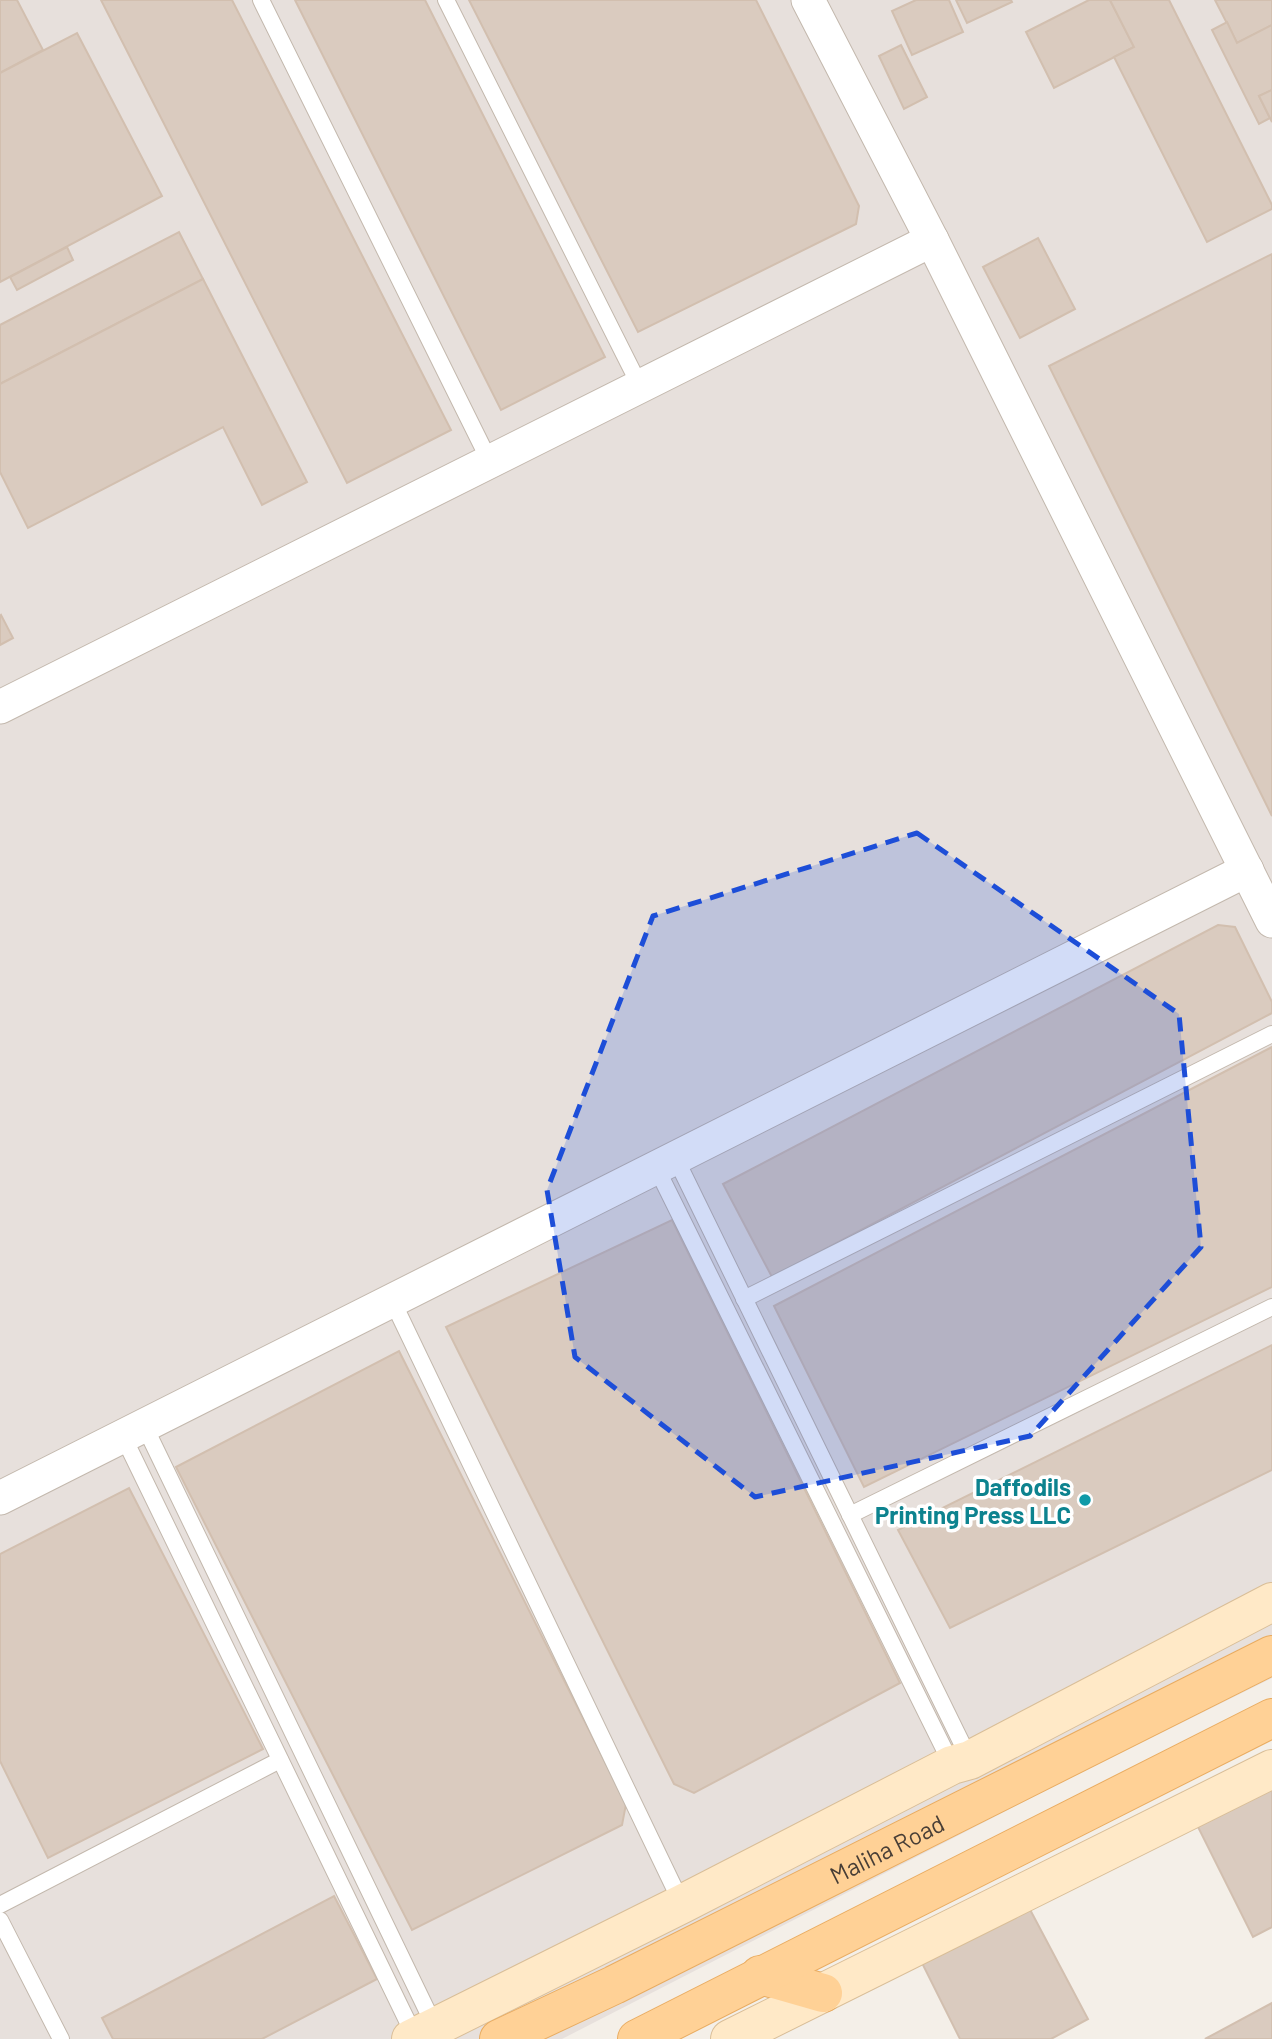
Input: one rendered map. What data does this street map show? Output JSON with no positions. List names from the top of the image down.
{
  "streets": {
    "main road": ["Maliha Road"]
  },
  "places": ["Daffodils Printing Press LLC"]
}
